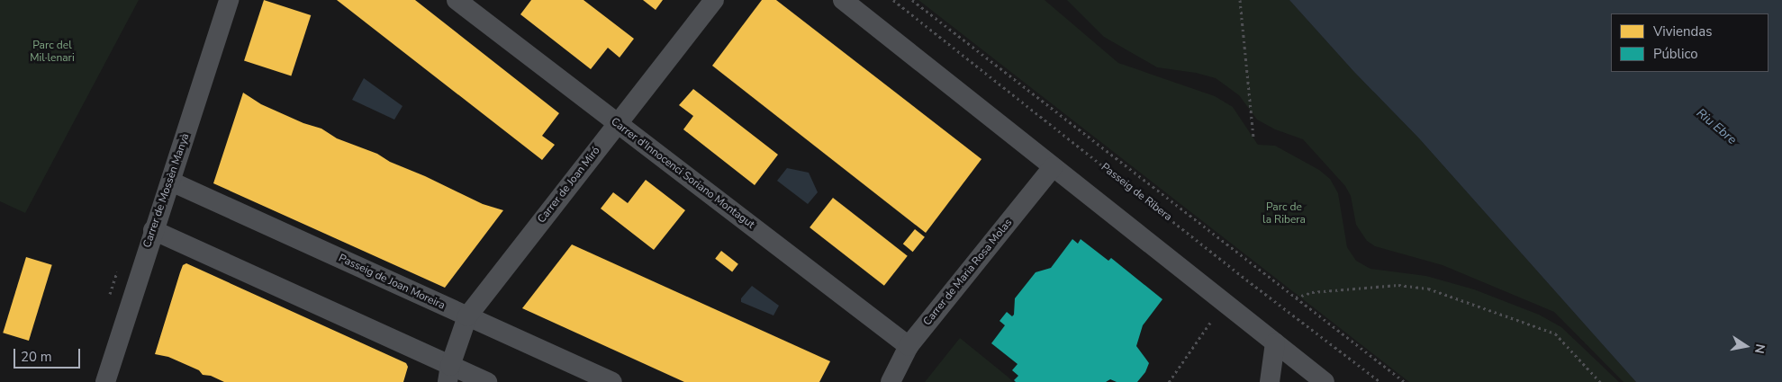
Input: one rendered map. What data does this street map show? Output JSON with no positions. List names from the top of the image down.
{
  "streets": {
    "street": [
      "Carrer d'Innocenci Soriano Montagut",
      "Carrer de Joan Miró",
      "Carrer de Mossèn Manyà",
      "Carrer de Maria Rosa Molas",
      "Passeig de Joan Moreira"
    ],
    "path": ["Passeig de Ribera"]
  },
  "crossings": [
    ["Carrer d'Innocenci Soriano Montagut", "Carrer de Joan Miró"],
    ["Carrer d'Innocenci Soriano Montagut", "Carrer de Maria Rosa Molas"],
    ["Carrer de Joan Miró", "Passeig de Joan Moreira"],
    ["Carrer de Mossèn Manyà", "Passeig de Joan Moreira"]
  ],
  "water": ["Riu Ebre"],
  "parks": ["Parc del Mil·lenari", "Parc de la Ribera"],
  "legend": ["Viviendas", "Público"],
  "scale_bar": "20 m",
  "north": "right"
}
